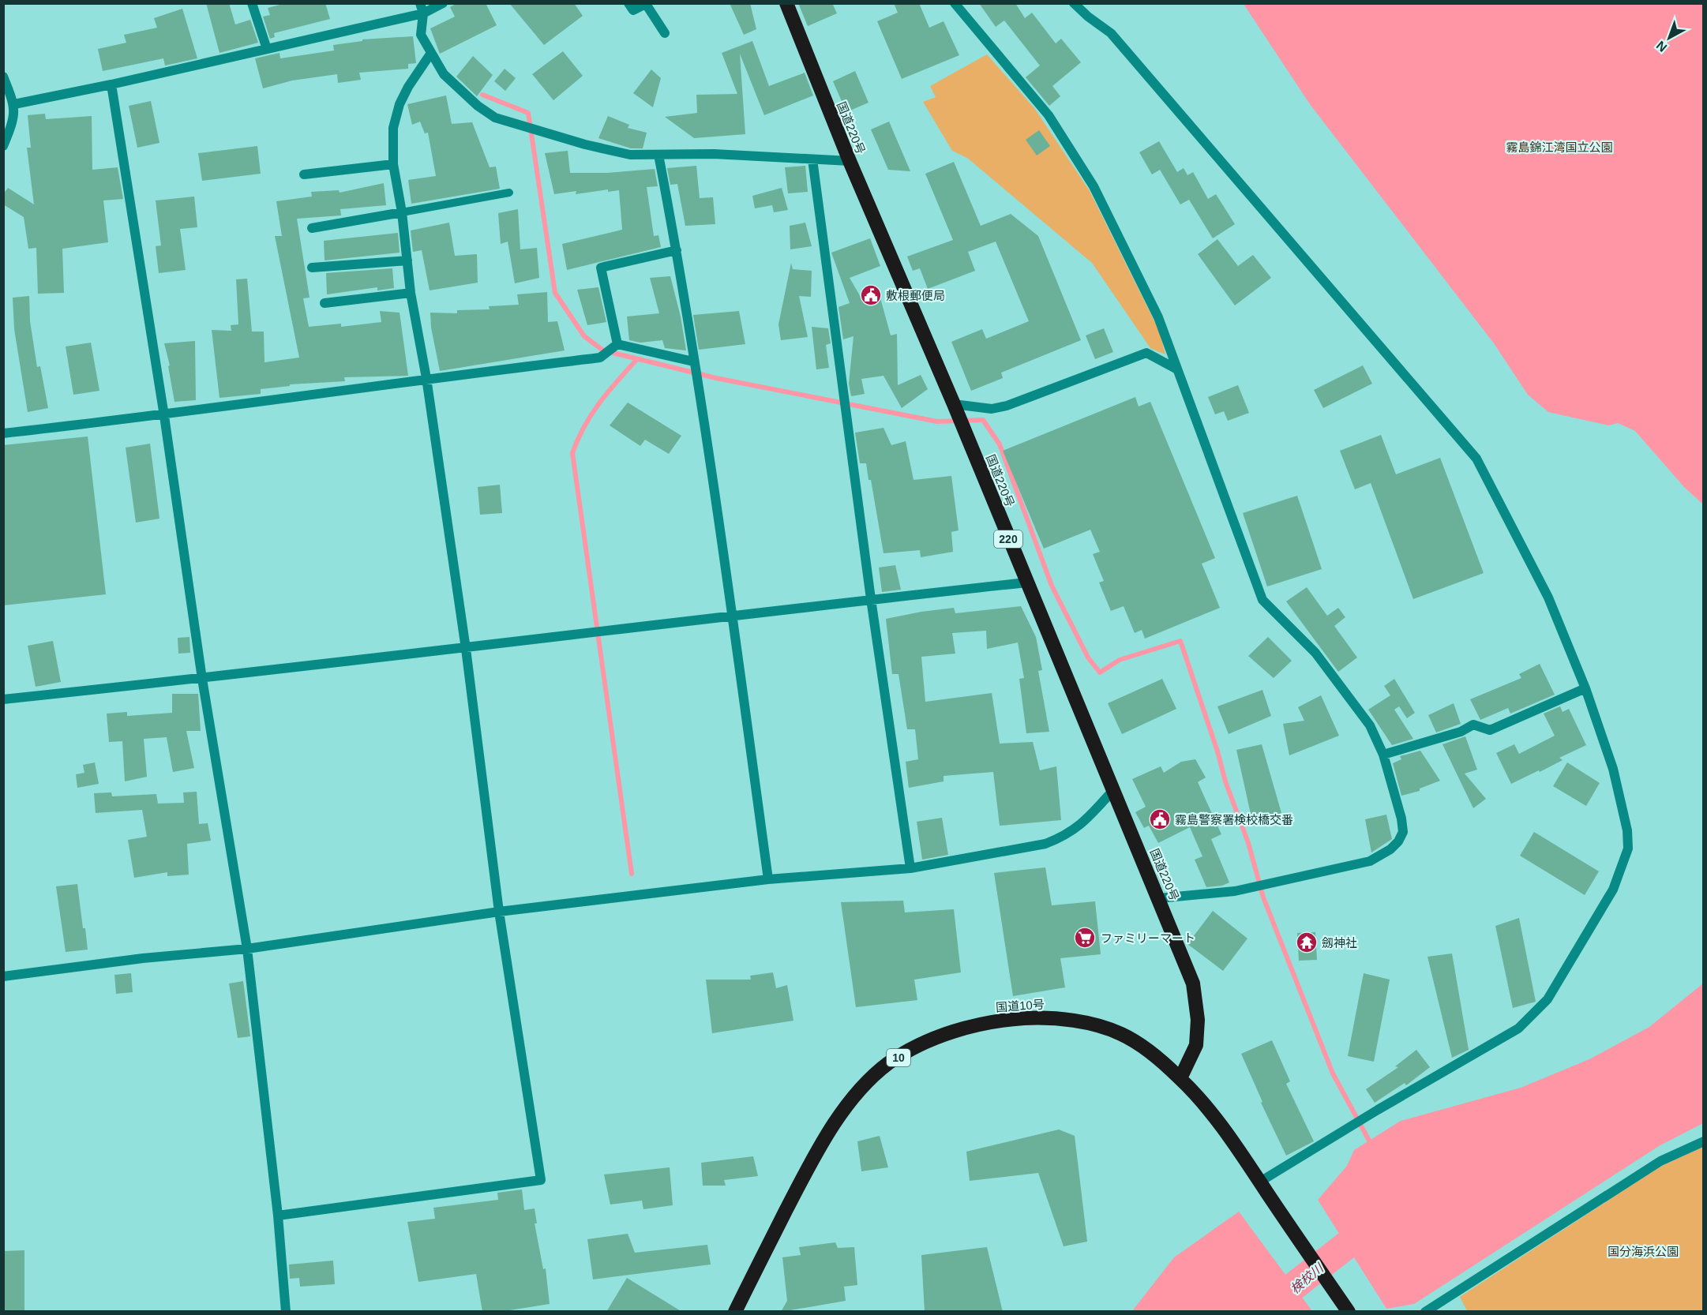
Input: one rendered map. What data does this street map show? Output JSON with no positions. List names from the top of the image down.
{
  "streets": {
    "highway": [
      "国道220号",
      "220",
      "国道10号",
      "10"
    ]
  },
  "crossings": [
    ["国道220号", "国道10号"]
  ],
  "water": ["検校川"],
  "parks": ["霧島錦江湾国立公園", "国分海浜公園"],
  "places": {
    "public building": ["敷根郵便局", "霧島警察署検校橋交番"],
    "supermarket": ["ファミリーマート"],
    "temple": ["劔神社"]
  },
  "north": "bottom left"
}
